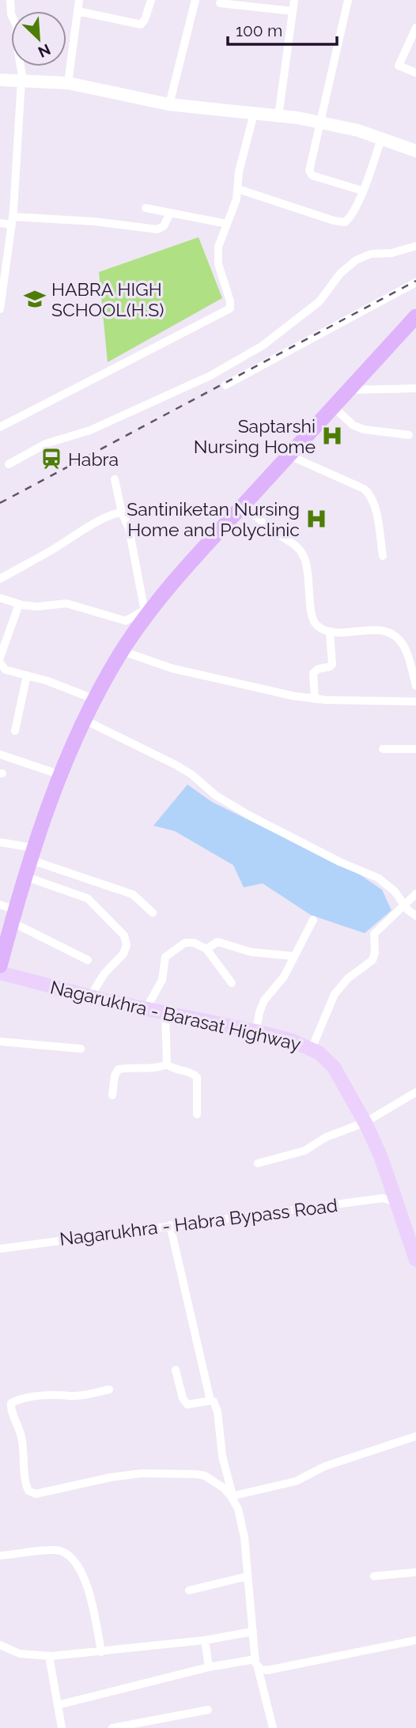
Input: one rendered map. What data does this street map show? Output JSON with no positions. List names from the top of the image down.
{
  "streets": {
    "main road": ["Nagarukhra - Barasat Highway"],
    "street": ["Nagarukhra - Habra Bypass Road"]
  },
  "crossings": [
    ["Nagarukhra - Barasat Highway", "Nagarukhra - Habra Bypass Road"]
  ],
  "places": {
    "school or university": ["HABRA HIGH SCHOOL(H.S)"],
    "hospital": ["Saptarshi Nursing Home", "Santiniketan Nursing Home and Polyclinic"],
    "station": ["Habra"]
  },
  "scale_bar": "100 m",
  "north": "bottom right"
}
